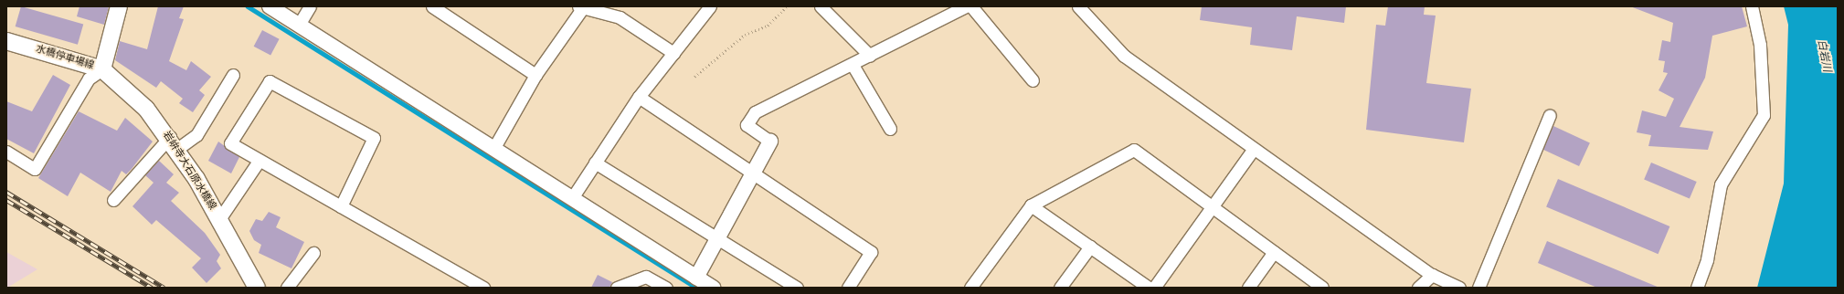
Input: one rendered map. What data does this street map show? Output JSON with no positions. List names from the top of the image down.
{
  "streets": {
    "main road": ["水橋停車場線", "岩峅寺大石原水橋線"]
  },
  "crossings": [
    ["水橋停車場線", "岩峅寺大石原水橋線"]
  ],
  "water": ["白岩川"]
}
